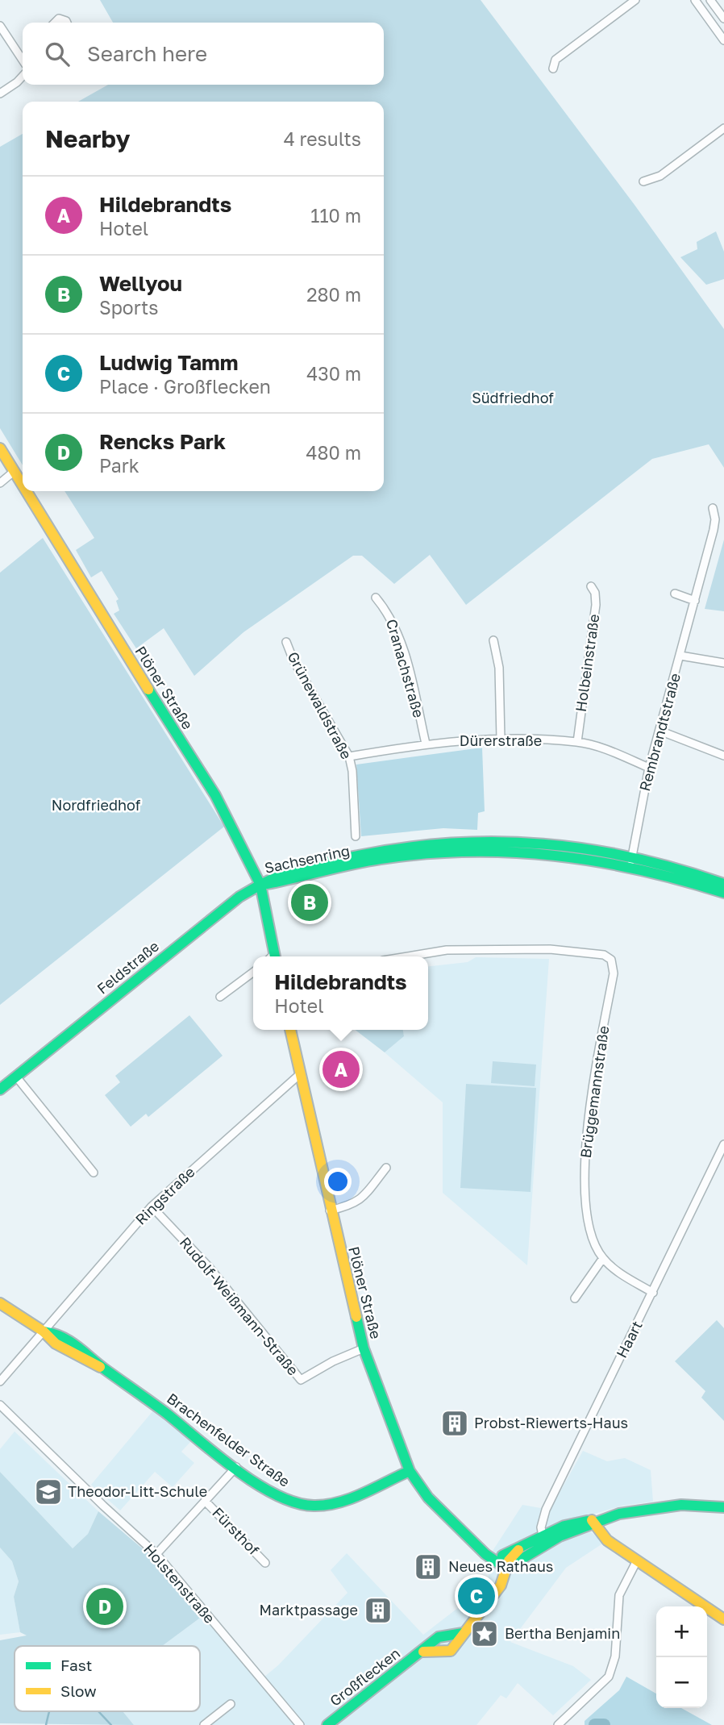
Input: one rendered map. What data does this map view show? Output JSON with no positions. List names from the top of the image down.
{
  "streets": {
    "main road": [
      "Plöner Straße",
      "Sachsenring",
      "Feldstraße",
      "Brachenfelder Straße",
      "Großflecken"
    ],
    "street": [
      "Holbeinstraße",
      "Cranachstraße",
      "Grünewaldstraße",
      "Rembrandtstraße",
      "Dürerstraße",
      "Brüggemannstraße",
      "Ringstraße",
      "Rudolf-Weißmann-Straße",
      "Haart",
      "Fürsthof",
      "Holstenstraße"
    ]
  },
  "crossings": [
    ["Holbeinstraße", "Dürerstraße"],
    ["Cranachstraße", "Dürerstraße"],
    ["Plöner Straße", "Sachsenring"],
    ["Plöner Straße", "Feldstraße"],
    ["Plöner Straße", "Ringstraße"],
    ["Plöner Straße", "Rudolf-Weißmann-Straße"],
    ["Plöner Straße", "Brachenfelder Straße"],
    ["Plöner Straße", "Großflecken"],
    ["Grünewaldstraße", "Dürerstraße"],
    ["Rembrandtstraße", "Dürerstraße"],
    ["Rembrandtstraße", "Sachsenring"],
    ["Sachsenring", "Feldstraße"],
    ["Brüggemannstraße", "Haart"],
    ["Ringstraße", "Rudolf-Weißmann-Straße"],
    ["Ringstraße", "Brachenfelder Straße"]
  ],
  "parks": ["Südfriedhof", "Nordfriedhof"],
  "places": {
    "building": ["Probst-Riewerts-Haus", "Neues Rathaus", "Marktpassage"],
    "school or university": ["Theodor-Litt-Schule"],
    "place": ["Bertha Benjamin"]
  },
  "legend": ["Fast", "Slow"],
  "page": {
    "search": "Search here",
    "heading": ["Nearby", "4 results"],
    "list": [
      {
        "mark": "A",
        "name": "Hildebrandts",
        "note": "Hotel",
        "value": "110 m"
      },
      {
        "mark": "B",
        "name": "Wellyou",
        "note": "Sports",
        "value": "280 m"
      },
      {
        "mark": "C",
        "name": "Ludwig Tamm",
        "note": "Place · Großflecken",
        "value": "430 m"
      },
      {
        "mark": "D",
        "name": "Rencks Park",
        "note": "Park",
        "value": "480 m"
      }
    ],
    "pins": [
      "B",
      "A",
      "C",
      "D"
    ],
    "popup": ["Hildebrandts", "Hotel"],
    "map_buttons": ["+", "−"]
  }
}
